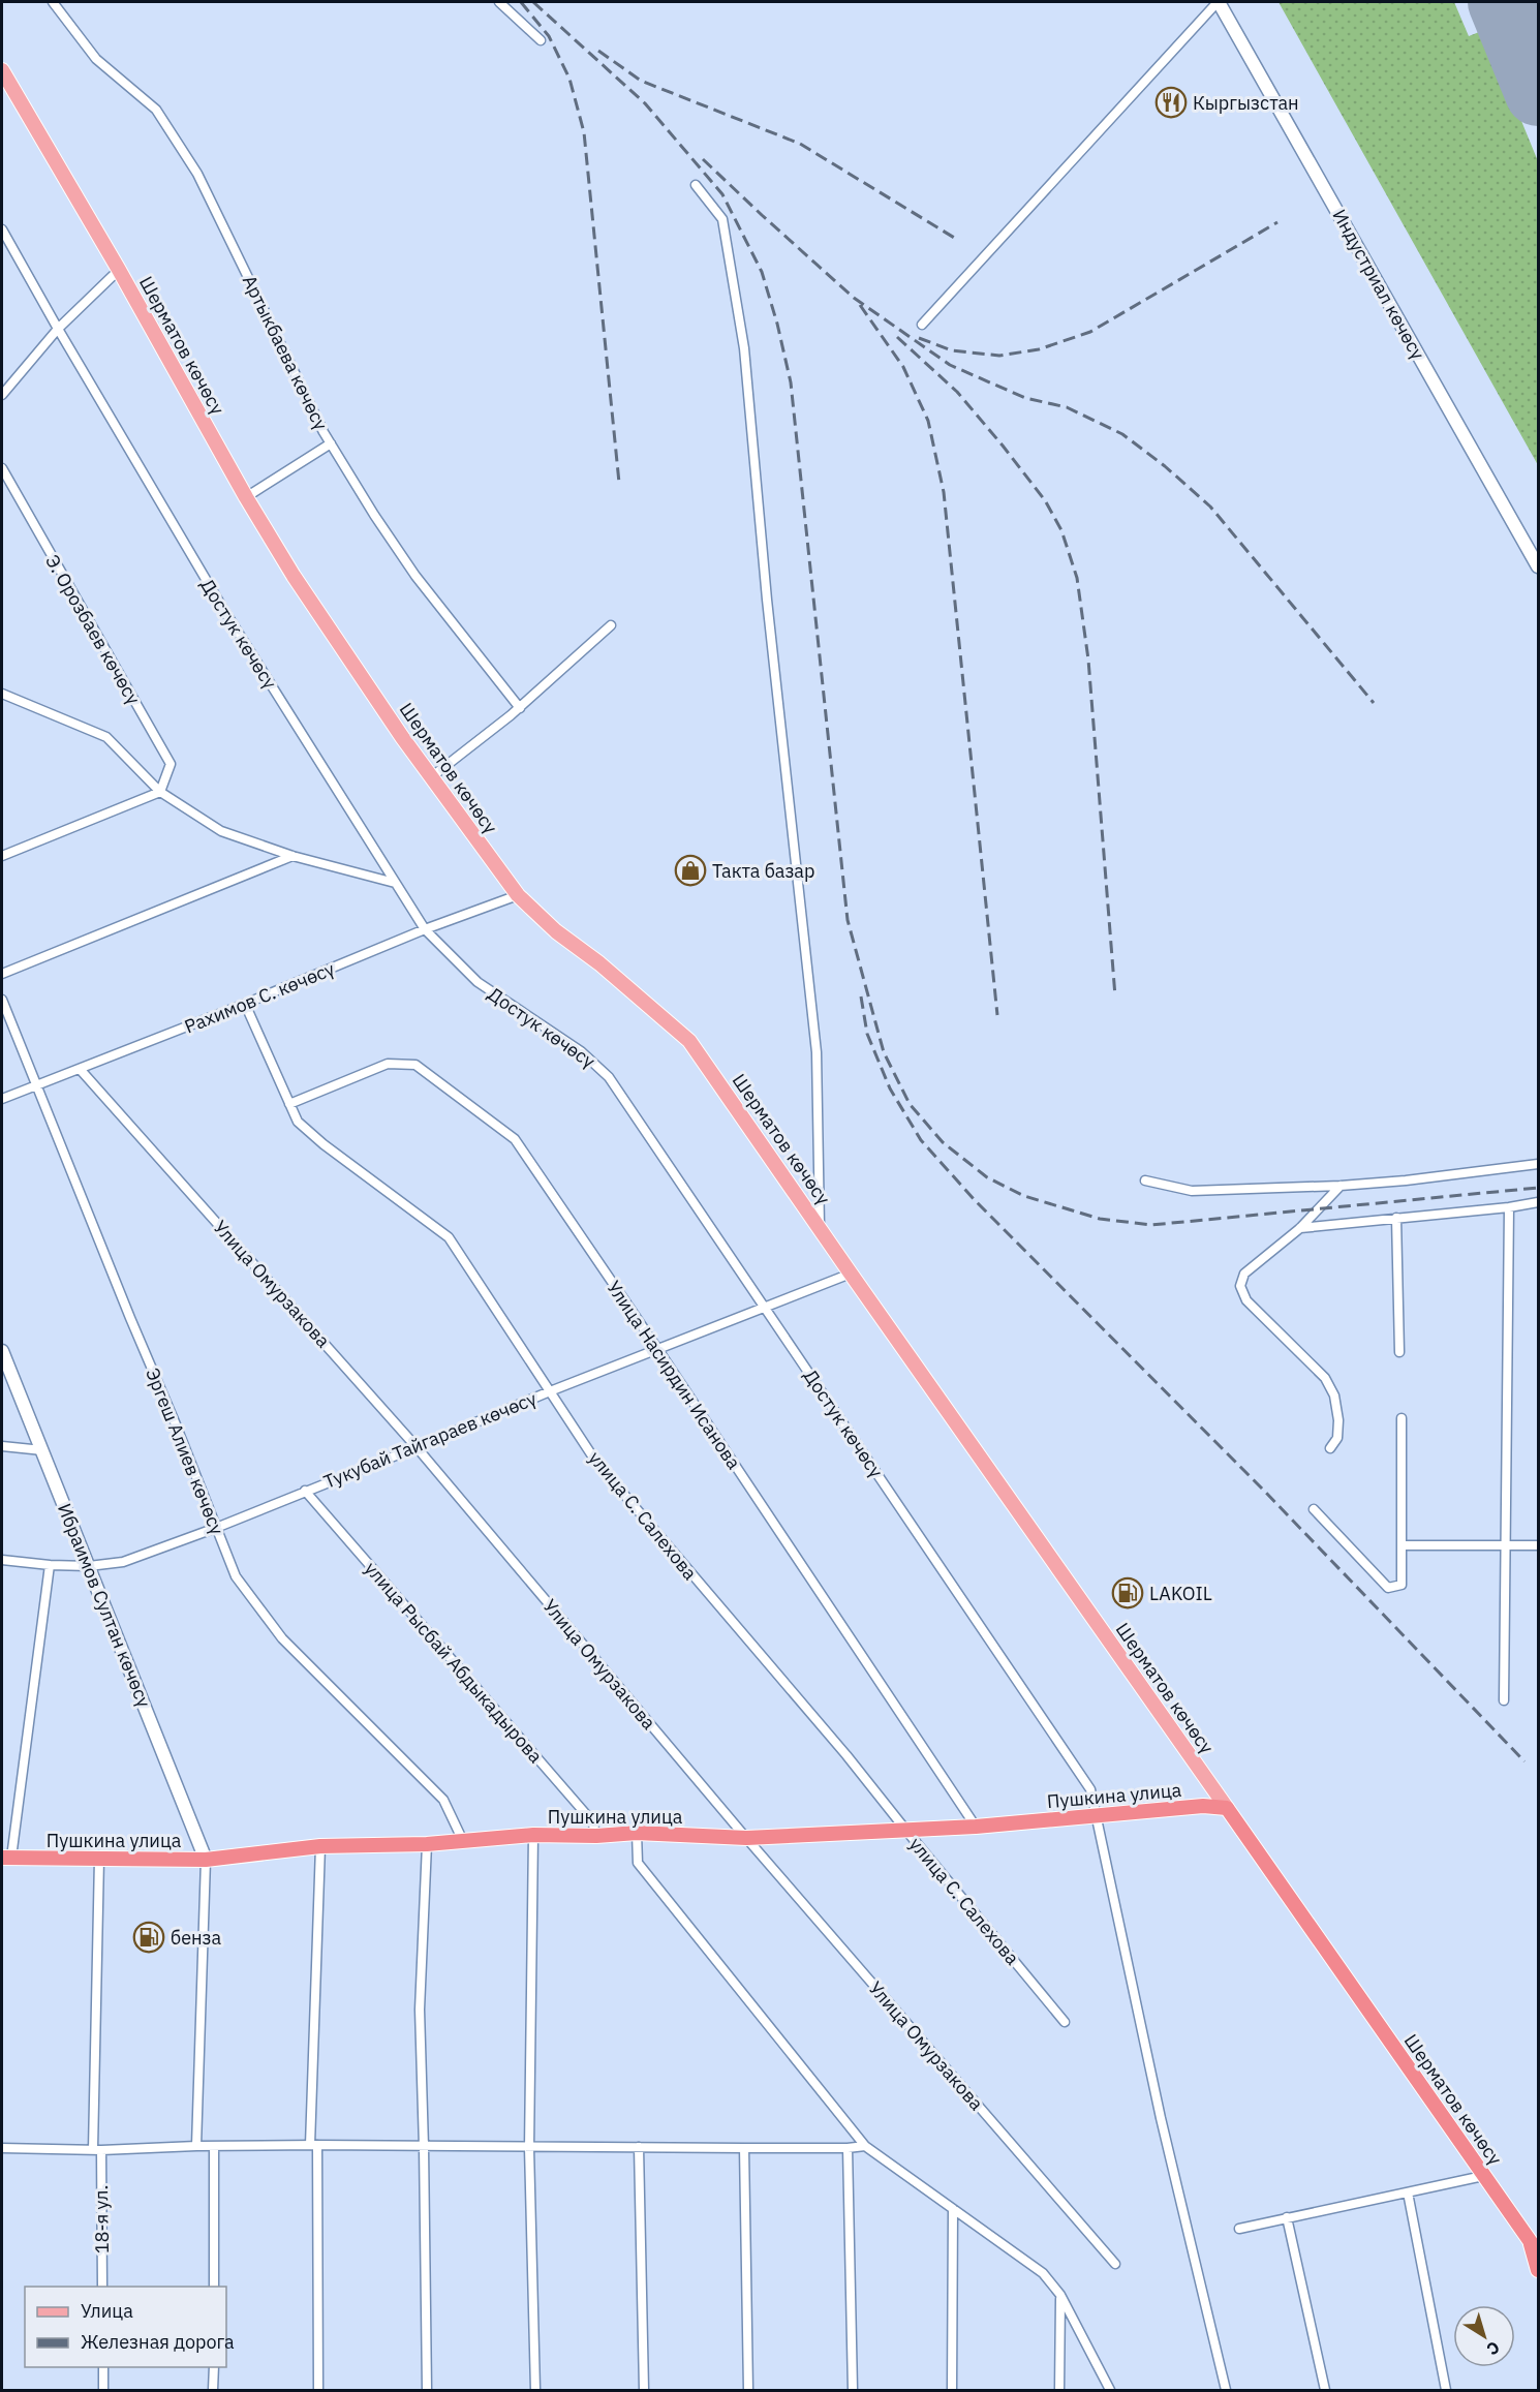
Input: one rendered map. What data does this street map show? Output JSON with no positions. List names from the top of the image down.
{
  "streets": {
    "highway": ["Шерматов көчөсү", "Пушкина улица"],
    "main road": ["Индустриал көчөсү", "Ибраимов Султан көчөсү"],
    "street": [
      "Артыкбаева көчөсү",
      "Э. Орозбаев көчөсү",
      "Достук көчөсү",
      "Рахимов С. көчөсү",
      "Улица Омурзакова",
      "Улица Насирдин Исанова",
      "Тукубай Тайгараев көчөсү",
      "Эргеш Алиев көчөсү",
      "улица С. Салехова",
      "улица Рысбай Абдыкадырова",
      "18-я ул."
    ]
  },
  "crossings": [
    ["Шерматов көчөсү", "Рахимов С. көчөсү"],
    ["Шерматов көчөсү", "Тукубай Тайгараев көчөсү"],
    ["Шерматов көчөсү", "Пушкина улица"],
    ["Достук көчөсү", "Рахимов С. көчөсү"],
    ["Достук көчөсү", "Тукубай Тайгараев көчөсү"],
    ["Достук көчөсү", "Пушкина улица"],
    ["Рахимов С. көчөсү", "Улица Омурзакова"],
    ["Рахимов С. көчөсү", "Эргеш Алиев көчөсү"],
    ["Рахимов С. көчөсү", "улица С. Салехова"],
    ["Улица Омурзакова", "Тукубай Тайгараев көчөсү"],
    ["Улица Омурзакова", "Пушкина улица"],
    ["Улица Насирдин Исанова", "Тукубай Тайгараев көчөсү"],
    ["Улица Насирдин Исанова", "улица С. Салехова"],
    ["Улица Насирдин Исанова", "Пушкина улица"],
    ["Тукубай Тайгараев көчөсү", "Эргеш Алиев көчөсү"],
    ["Тукубай Тайгараев көчөсү", "улица С. Салехова"],
    ["Тукубай Тайгараев көчөсү", "Ибраимов Султан көчөсү"],
    ["Тукубай Тайгараев көчөсү", "улица Рысбай Абдыкадырова"],
    ["Эргеш Алиев көчөсү", "Пушкина улица"],
    ["улица С. Салехова", "Пушкина улица"],
    ["Ибраимов Султан көчөсү", "Пушкина улица"],
    ["улица Рысбай Абдыкадырова", "Пушкина улица"],
    ["Пушкина улица", "18-я ул."]
  ],
  "places": {
    "restaurant": ["Кыргызстан"],
    "shop": ["Такта базар"],
    "fuel station": ["LAKOIL", "бенза"]
  },
  "legend": ["Улица", "Железная дорога"],
  "north": "bottom right"
}
